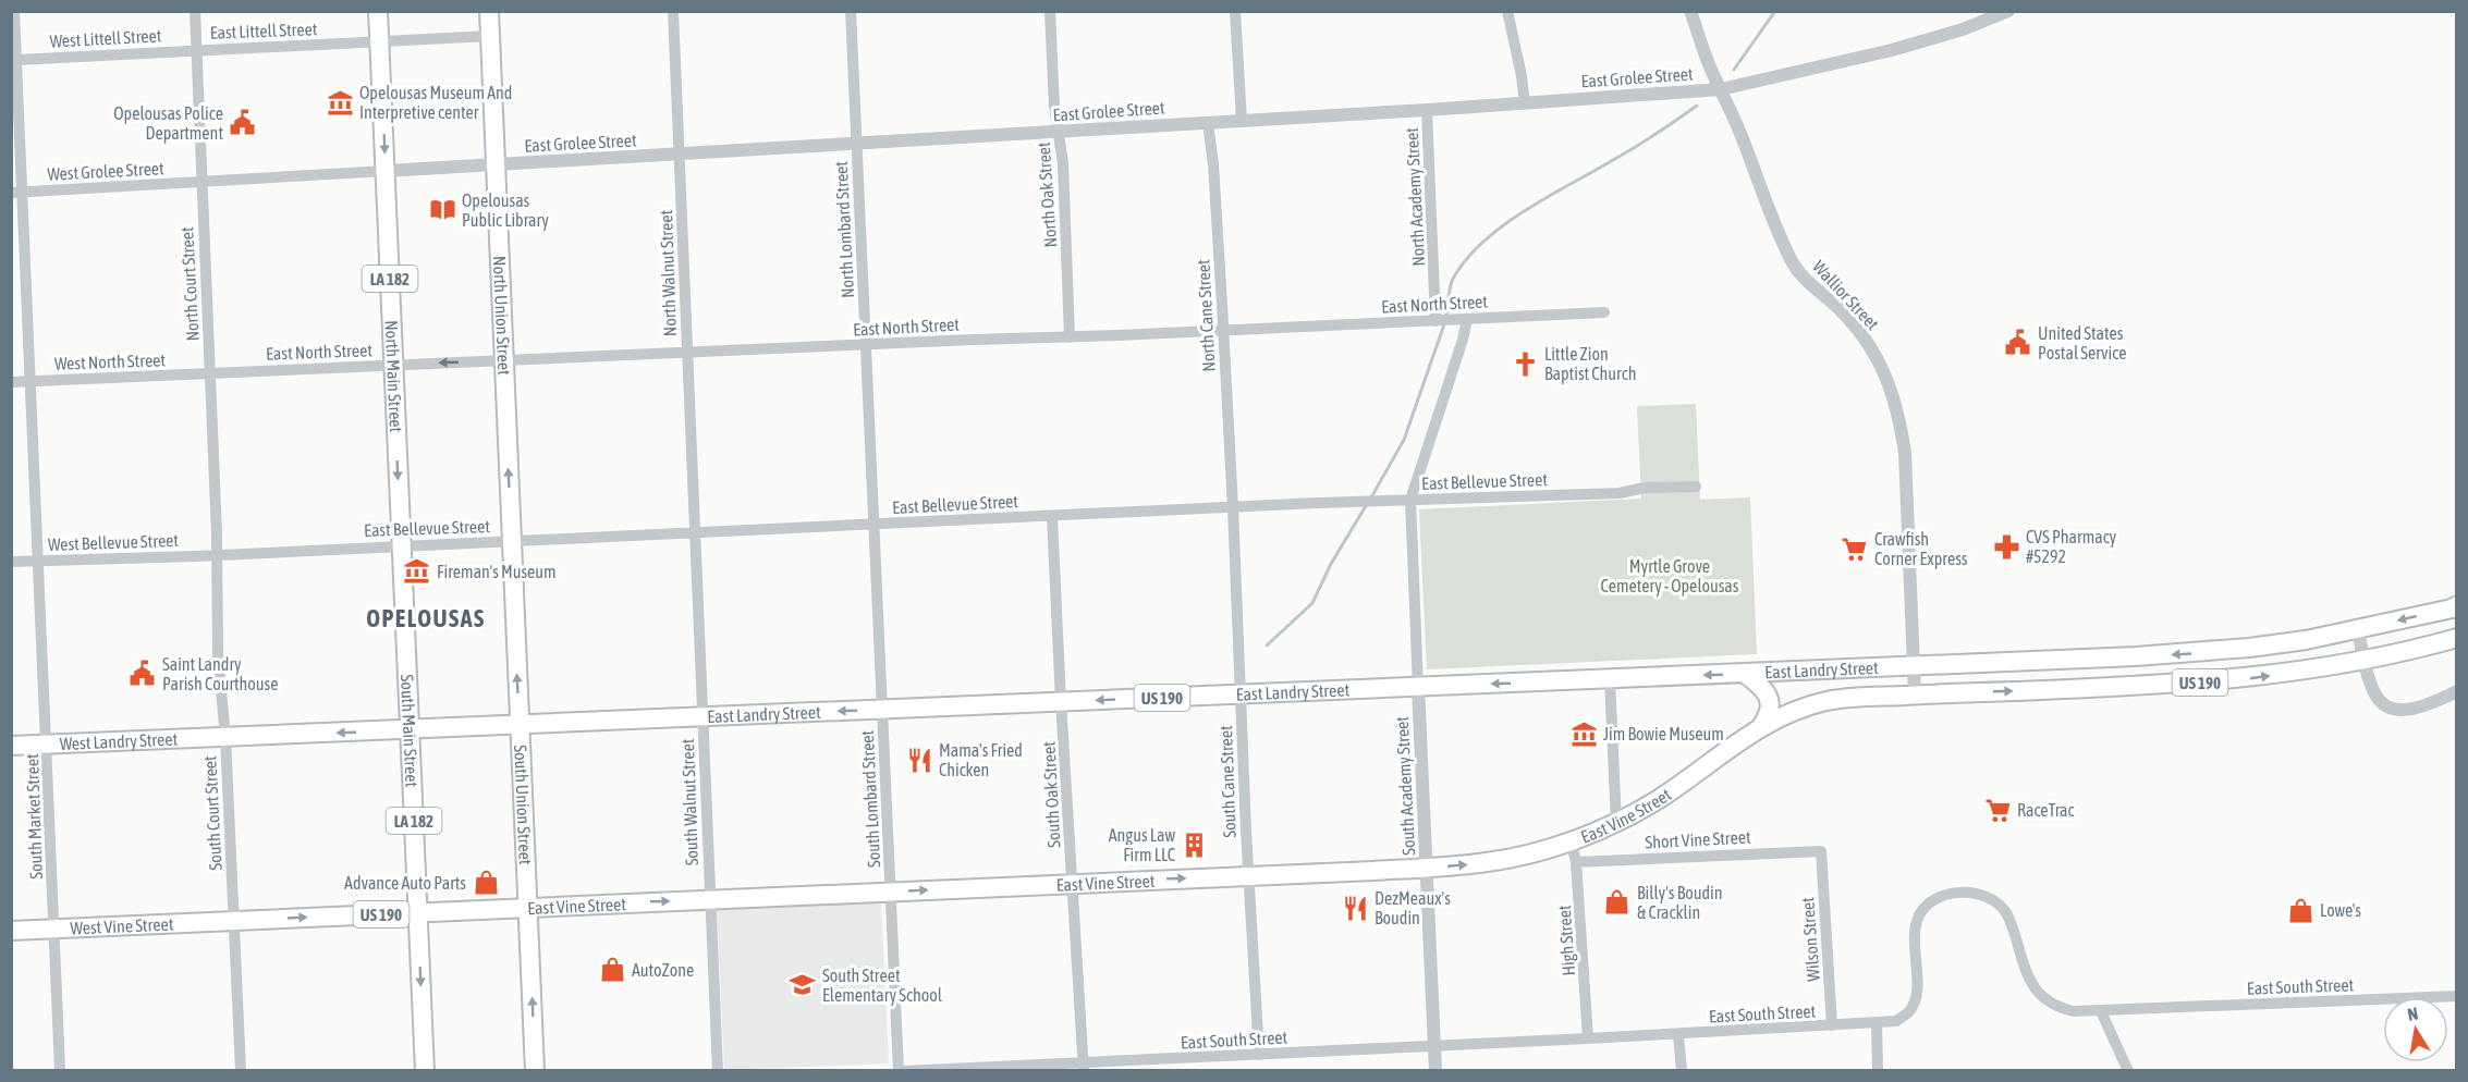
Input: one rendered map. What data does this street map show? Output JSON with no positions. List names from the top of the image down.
{
  "streets": {
    "main road": [
      "LA 182",
      "North Union Street",
      "North Main Street",
      "East Landry Street",
      "US 190",
      "South Main Street",
      "West Landry Street",
      "South Union Street",
      "East Vine Street",
      "West Vine Street"
    ],
    "street": [
      "East Littell Street",
      "West Littell Street",
      "East Grolee Street",
      "West Grolee Street",
      "North Oak Street",
      "North Academy Street",
      "North Lombard Street",
      "North Walnut Street",
      "North Court Street",
      "Wallior Street",
      "East North Street",
      "North Cane Street",
      "West North Street",
      "East Bellevue Street",
      "West Bellevue Street",
      "South Cane Street",
      "South Academy Street",
      "South Oak Street",
      "South Lombard Street",
      "South Walnut Street",
      "South Court Street",
      "South Market Street",
      "Short Vine Street",
      "Wilson Street",
      "High Street",
      "East South Street"
    ]
  },
  "crossings": [
    ["East Littell Street", "West Littell Street"],
    ["East Littell Street", "North Court Street"],
    ["East Littell Street", "North Union Street"],
    ["East Littell Street", "North Main Street"],
    ["West Littell Street", "North Court Street"],
    ["West Littell Street", "South Market Street"],
    ["East Grolee Street", "West Grolee Street"],
    ["East Grolee Street", "North Oak Street"],
    ["East Grolee Street", "North Academy Street"],
    ["East Grolee Street", "North Lombard Street"],
    ["East Grolee Street", "North Walnut Street"],
    ["East Grolee Street", "North Court Street"],
    ["East Grolee Street", "Wallior Street"],
    ["East Grolee Street", "North Union Street"],
    ["East Grolee Street", "North Cane Street"],
    ["East Grolee Street", "North Main Street"],
    ["West Grolee Street", "North Court Street"],
    ["West Grolee Street", "South Market Street"],
    ["North Oak Street", "East North Street"],
    ["North Academy Street", "East North Street"],
    ["North Lombard Street", "East North Street"],
    ["North Lombard Street", "East Bellevue Street"],
    ["North Lombard Street", "South Lombard Street"],
    ["North Walnut Street", "East North Street"],
    ["North Walnut Street", "East Bellevue Street"],
    ["North Walnut Street", "South Walnut Street"],
    ["North Court Street", "East North Street"],
    ["North Court Street", "West North Street"],
    ["North Court Street", "East Bellevue Street"],
    ["North Court Street", "West Bellevue Street"],
    ["North Court Street", "South Court Street"],
    ["Wallior Street", "East Landry Street"],
    ["Wallior Street", "East Vine Street"],
    ["East North Street", "North Union Street"],
    ["East North Street", "North Cane Street"],
    ["East North Street", "West North Street"],
    ["East North Street", "North Main Street"],
    ["North Union Street", "East Bellevue Street"],
    ["North Union Street", "South Union Street"],
    ["North Cane Street", "East Bellevue Street"],
    ["North Cane Street", "South Cane Street"],
    ["West North Street", "South Market Street"],
    ["North Main Street", "East Bellevue Street"],
    ["North Main Street", "South Main Street"],
    ["East Bellevue Street", "West Bellevue Street"],
    ["East Bellevue Street", "South Main Street"],
    ["East Bellevue Street", "South Cane Street"],
    ["East Bellevue Street", "South Academy Street"],
    ["East Bellevue Street", "South Oak Street"],
    ["East Bellevue Street", "South Lombard Street"],
    ["East Bellevue Street", "South Walnut Street"],
    ["East Bellevue Street", "South Union Street"],
    ["East Bellevue Street", "South Court Street"],
    ["West Bellevue Street", "South Court Street"],
    ["West Bellevue Street", "South Market Street"],
    ["East Landry Street", "US 190"],
    ["East Landry Street", "South Main Street"],
    ["East Landry Street", "West Landry Street"],
    ["East Landry Street", "South Cane Street"],
    ["East Landry Street", "South Academy Street"],
    ["East Landry Street", "South Oak Street"],
    ["East Landry Street", "South Lombard Street"],
    ["East Landry Street", "South Walnut Street"],
    ["East Landry Street", "South Union Street"],
    ["East Landry Street", "South Court Street"],
    ["US 190", "East Vine Street"],
    ["South Main Street", "East Vine Street"],
    ["West Landry Street", "South Court Street"],
    ["West Landry Street", "South Market Street"],
    ["South Cane Street", "East Vine Street"],
    ["South Cane Street", "East South Street"],
    ["South Academy Street", "East Vine Street"],
    ["South Academy Street", "East South Street"],
    ["South Oak Street", "East Vine Street"],
    ["South Oak Street", "East South Street"],
    ["South Lombard Street", "East Vine Street"],
    ["South Lombard Street", "East South Street"],
    ["South Walnut Street", "East Vine Street"],
    ["South Union Street", "East Vine Street"],
    ["South Court Street", "East Vine Street"],
    ["South Court Street", "West Vine Street"],
    ["East Vine Street", "West Vine Street"],
    ["East Vine Street", "High Street"],
    ["South Market Street", "West Vine Street"],
    ["Short Vine Street", "Wilson Street"],
    ["Short Vine Street", "High Street"],
    ["Wilson Street", "East South Street"],
    ["High Street", "East South Street"]
  ],
  "one_way": [
    "North Main Street",
    "East Landry Street",
    "South Union Street",
    "East Vine Street"
  ],
  "districts": ["OPELOUSAS"],
  "parks": ["Myrtle Grove Cemetery - Opelousas"],
  "places": {
    "museum": ["Opelousas Museum And Interpretive center", "Fireman's Museum", "Jim Bowie Museum"],
    "public building": ["Opelousas Police Department", "United States Postal Service", "Saint Landry Parish Courthouse"],
    "library": ["Opelousas Public Library"],
    "church": ["Little Zion Baptist Church"],
    "pharmacy": ["CVS Pharmacy #5292"],
    "supermarket": ["Crawfish Corner Express", "RaceTrac"],
    "restaurant": ["Mama's Fried Chicken", "DezMeaux's Boudin"],
    "building": ["Angus Law Firm LLC"],
    "shop": [
      "Advance Auto Parts",
      "Billy's Boudin & Cracklin",
      "Lowe's",
      "AutoZone"
    ],
    "school or university": ["South Street Elementary School"]
  },
  "north": "top"
}
